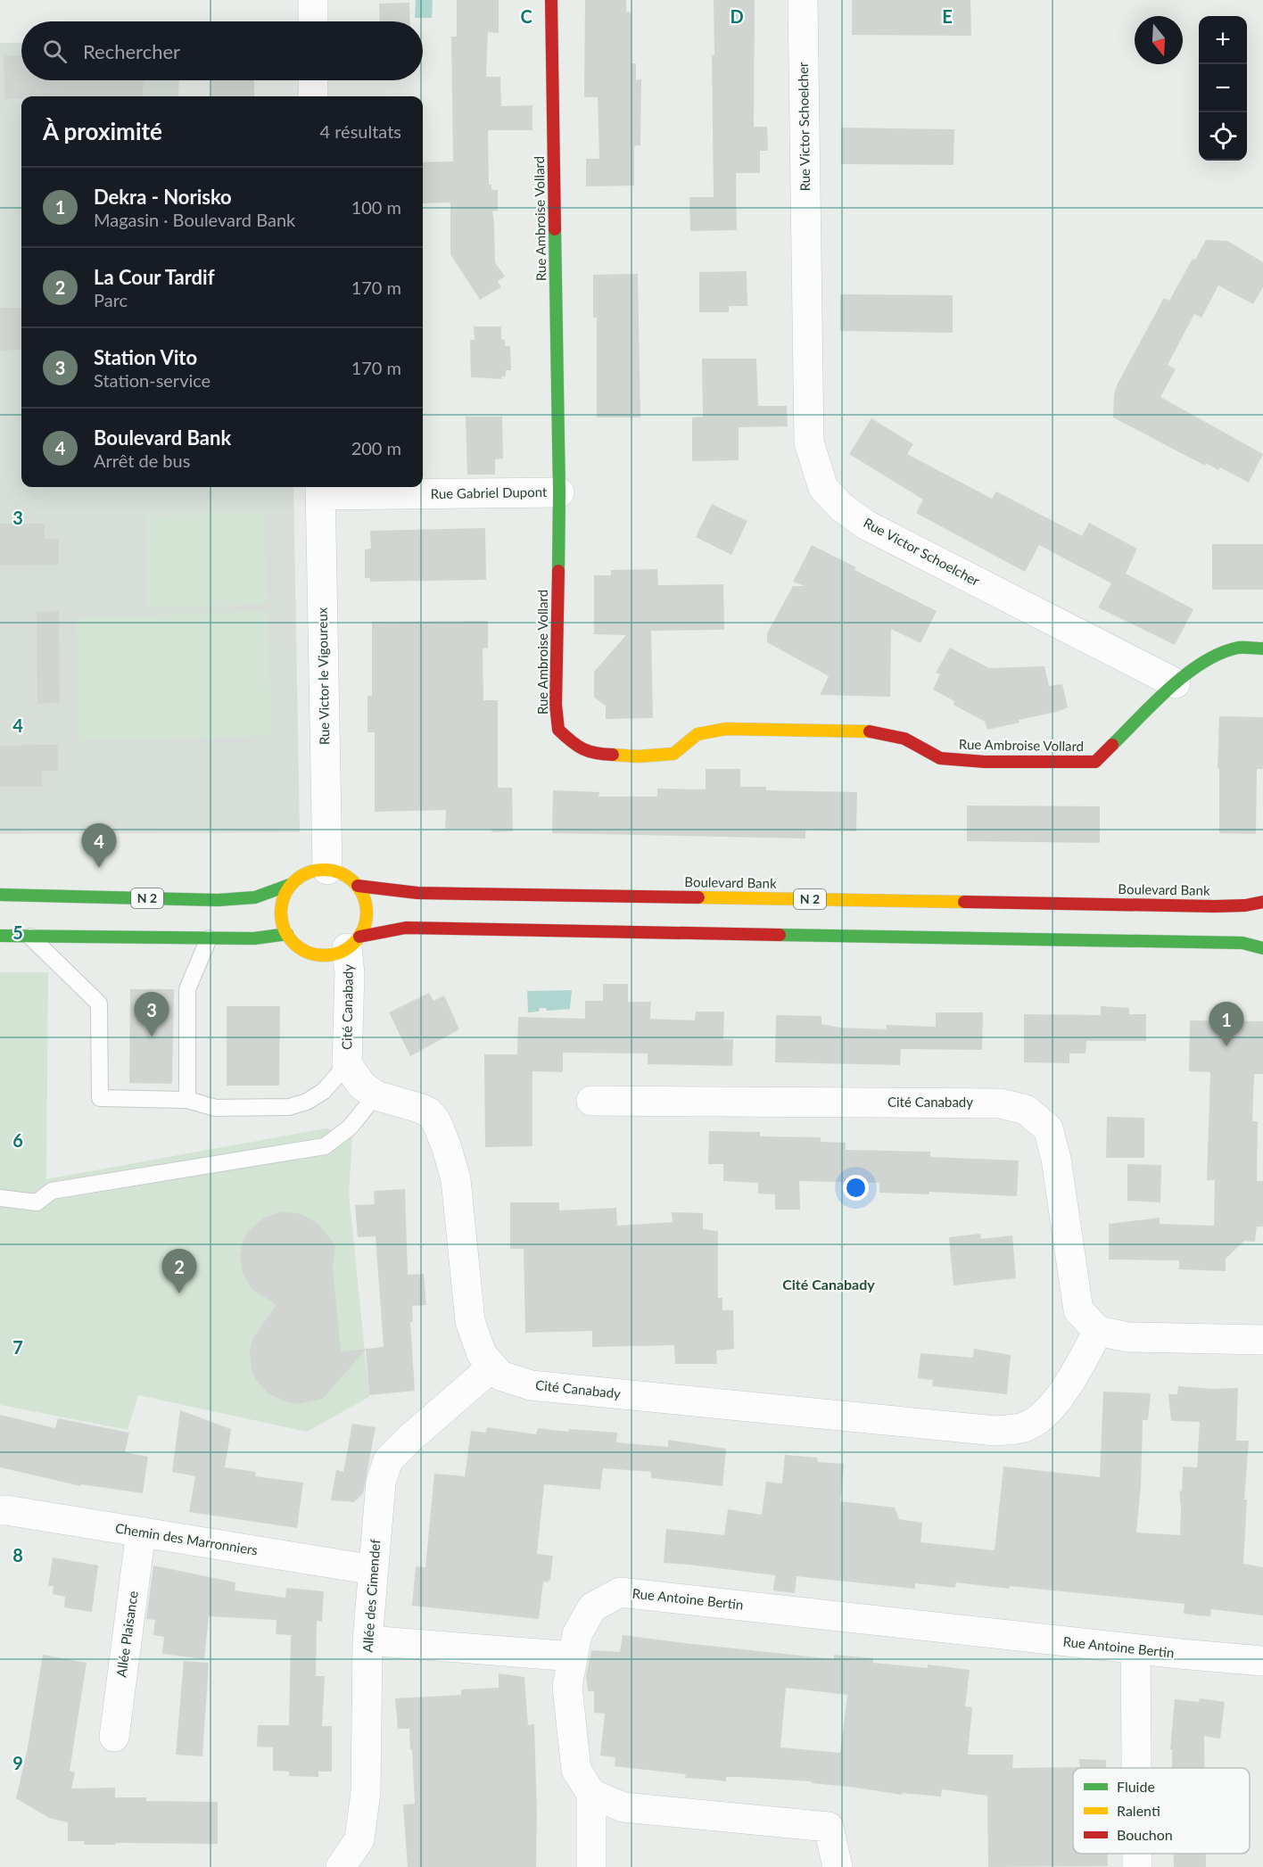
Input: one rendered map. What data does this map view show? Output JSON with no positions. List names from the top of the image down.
{
  "streets": {
    "main road": ["Rue Ambroise Vollard", "Boulevard Bank", "N 2"],
    "street": [
      "Rue Victor Schoelcher",
      "Rue Gabriel Dupont",
      "Rue Victor le Vigoureux",
      "Cité Canabady",
      "Chemin des Marronniers",
      "Allée des Cimendef",
      "Rue Antoine Bertin",
      "Allée Plaisance"
    ]
  },
  "crossings": [
    ["Rue Victor Schoelcher", "Rue Ambroise Vollard"],
    ["Rue Ambroise Vollard", "Rue Gabriel Dupont"],
    ["Rue Gabriel Dupont", "Rue Victor le Vigoureux"],
    ["Rue Victor le Vigoureux", "Boulevard Bank"],
    ["Rue Victor le Vigoureux", "N 2"],
    ["Rue Victor le Vigoureux", "Cité Canabady"],
    ["Boulevard Bank", "N 2"],
    ["Boulevard Bank", "Cité Canabady"],
    ["N 2", "Cité Canabady"],
    ["Cité Canabady", "Allée des Cimendef"],
    ["Chemin des Marronniers", "Allée des Cimendef"],
    ["Chemin des Marronniers", "Allée Plaisance"]
  ],
  "districts": ["Cité Canabady"],
  "legend": ["Fluide", "Ralenti", "Bouchon"],
  "north": "bottom",
  "page": {
    "map_buttons": ["+", "−"],
    "search": "Rechercher",
    "heading": ["À proximité", "4 résultats"],
    "list": [
      {
        "mark": "1",
        "name": "Dekra - Norisko",
        "note": "Magasin · Boulevard Bank",
        "value": "100 m"
      },
      {
        "mark": "2",
        "name": "La Cour Tardif",
        "note": "Parc",
        "value": "170 m"
      },
      {
        "mark": "3",
        "name": "Station Vito",
        "note": "Station-service",
        "value": "170 m"
      },
      {
        "mark": "4",
        "name": "Boulevard Bank",
        "note": "Arrêt de bus",
        "value": "200 m"
      }
    ],
    "pins": [
      "4",
      "3",
      "1",
      "2"
    ]
  },
  "grid": {
    "columns": ["C", "D", "E"],
    "rows": [
      "3",
      "4",
      "5",
      "6",
      "7",
      "8",
      "9"
    ]
  }
}
